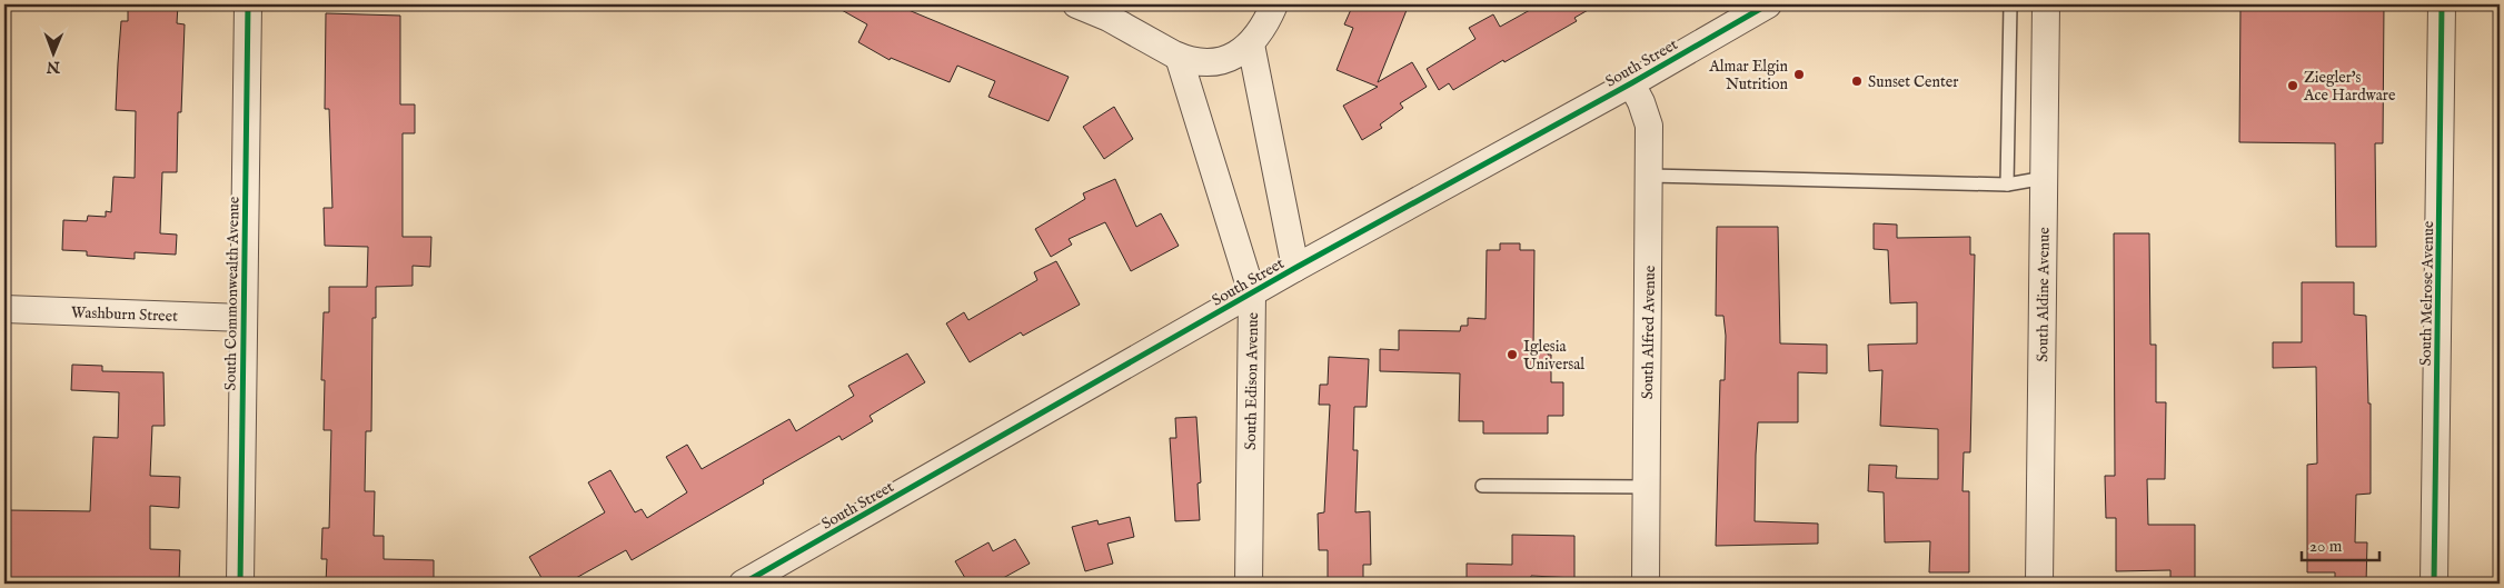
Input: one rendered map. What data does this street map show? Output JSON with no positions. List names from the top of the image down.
{
  "streets": {
    "street": [
      "South Street",
      "South Commonwealth Avenue",
      "South Melrose Avenue",
      "South Aldine Avenue",
      "Washburn Street",
      "South Alfred Avenue",
      "South Edison Avenue"
    ]
  },
  "crossings": [
    ["South Street", "South Alfred Avenue"],
    ["South Street", "South Edison Avenue"],
    ["South Commonwealth Avenue", "Washburn Street"]
  ],
  "places": [
    "Almar Elgin Nutrition",
    "Sunset Center",
    "Ziegler's Ace Hardware",
    "Iglesia Universal"
  ],
  "scale_bar": "20 m",
  "north": "bottom"
}
